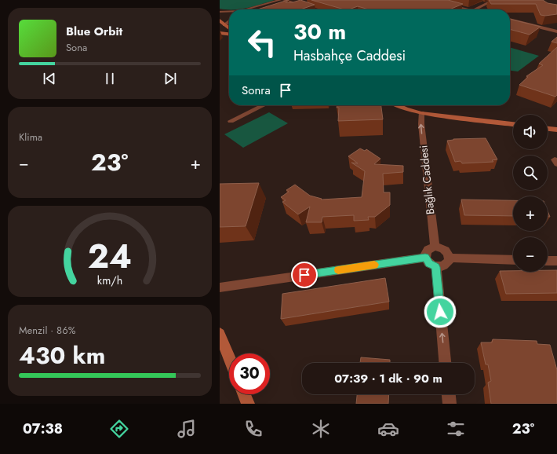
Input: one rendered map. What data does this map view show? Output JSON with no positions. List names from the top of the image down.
{
  "streets": {
    "street": ["Bağlık Caddesi"]
  },
  "one_way": ["Bağlık Caddesi"],
  "page": {
    "turn": ["30 m", "Hasbahçe Caddesi"],
    "song": ["Blue Orbit", "Sona"],
    "then": "Sonra",
    "tile": [
      "Klima",
      ["Menzil · 86%", "430 km"]
    ],
    "map_buttons": ["+", "−"],
    "heat": ["−", "23°", "+"],
    "limit": "30",
    "trip": "07:39 · 1 dk · 90 m",
    "tabs": ["07:38", "23°"],
    "gauge": ["24", "km/h"]
  }
}
